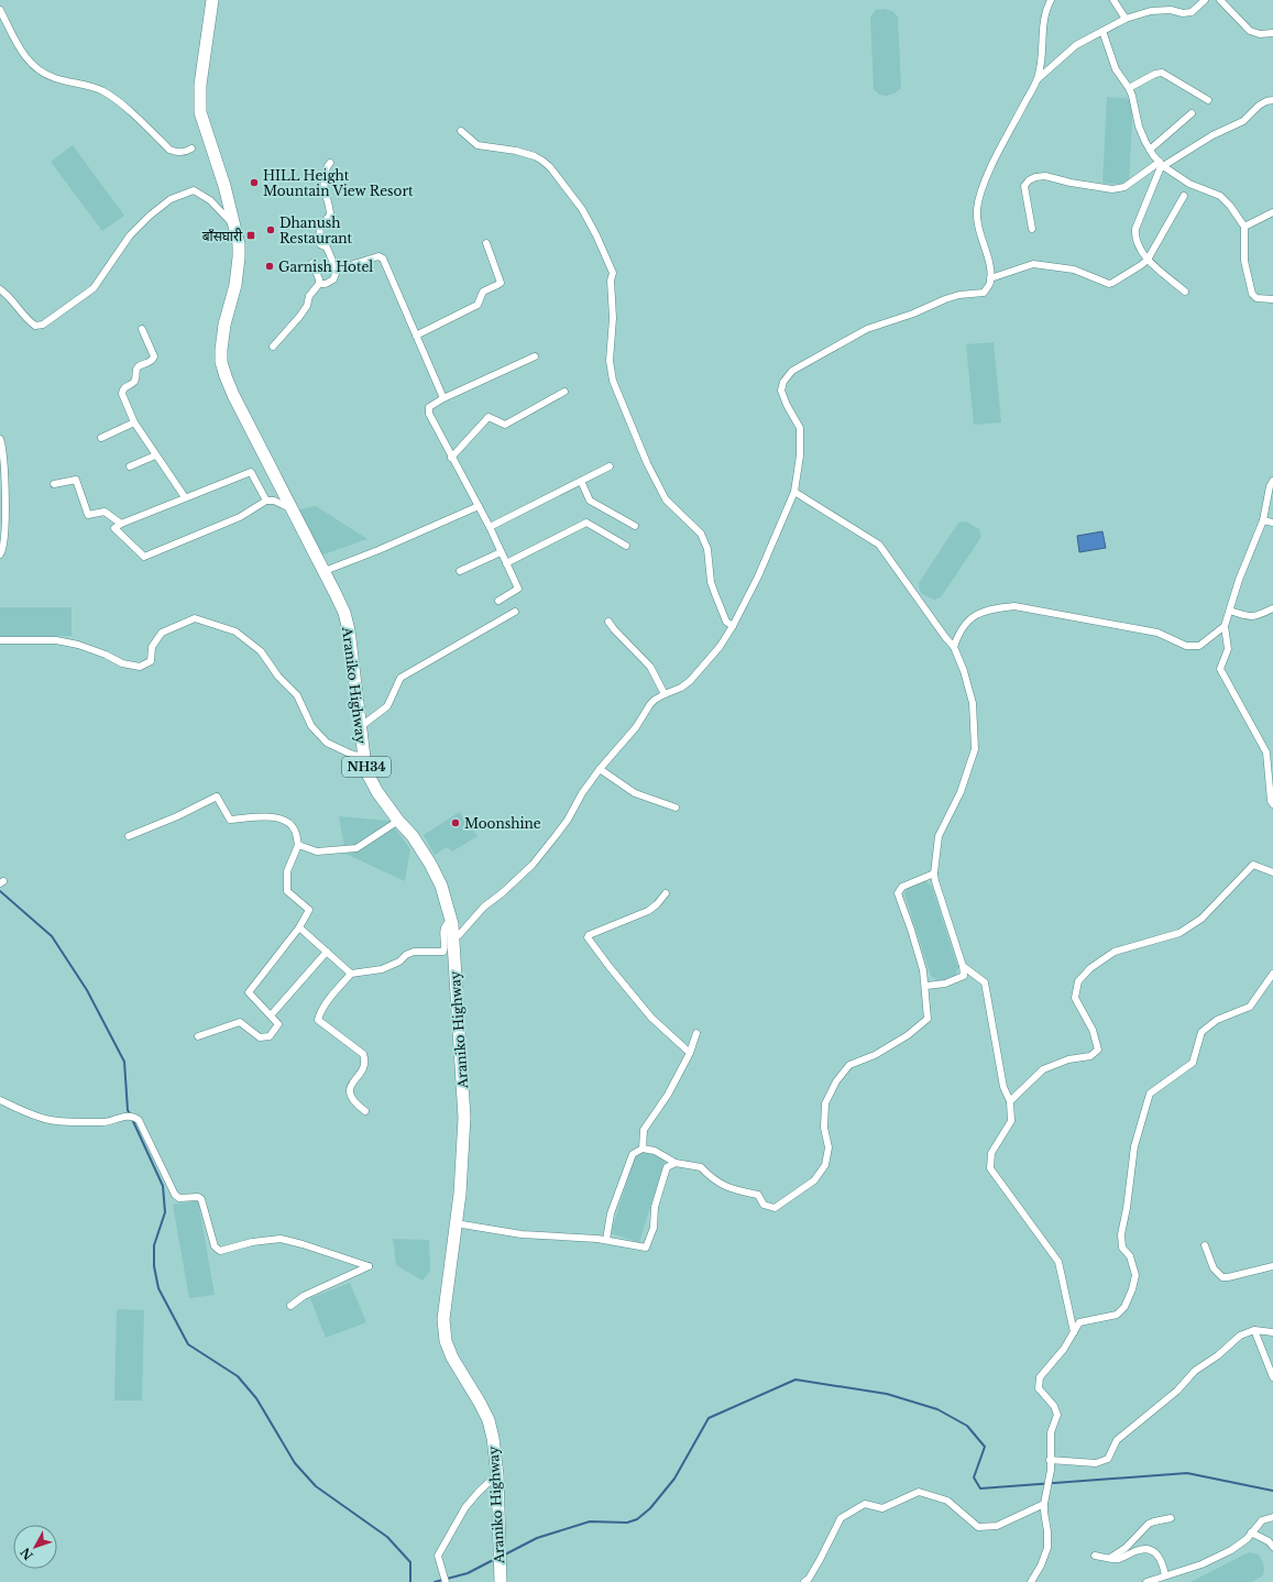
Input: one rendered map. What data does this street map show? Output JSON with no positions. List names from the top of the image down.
{
  "streets": {
    "highway": ["Araniko Highway", "NH34"]
  },
  "places": {
    "other": [
      "HILL Height Mountain View Resort",
      "Dhanush Restaurant",
      "Garnish Hotel",
      "Moonshine"
    ],
    "transit": ["बाँसघारी"]
  },
  "north": "bottom left"
}
